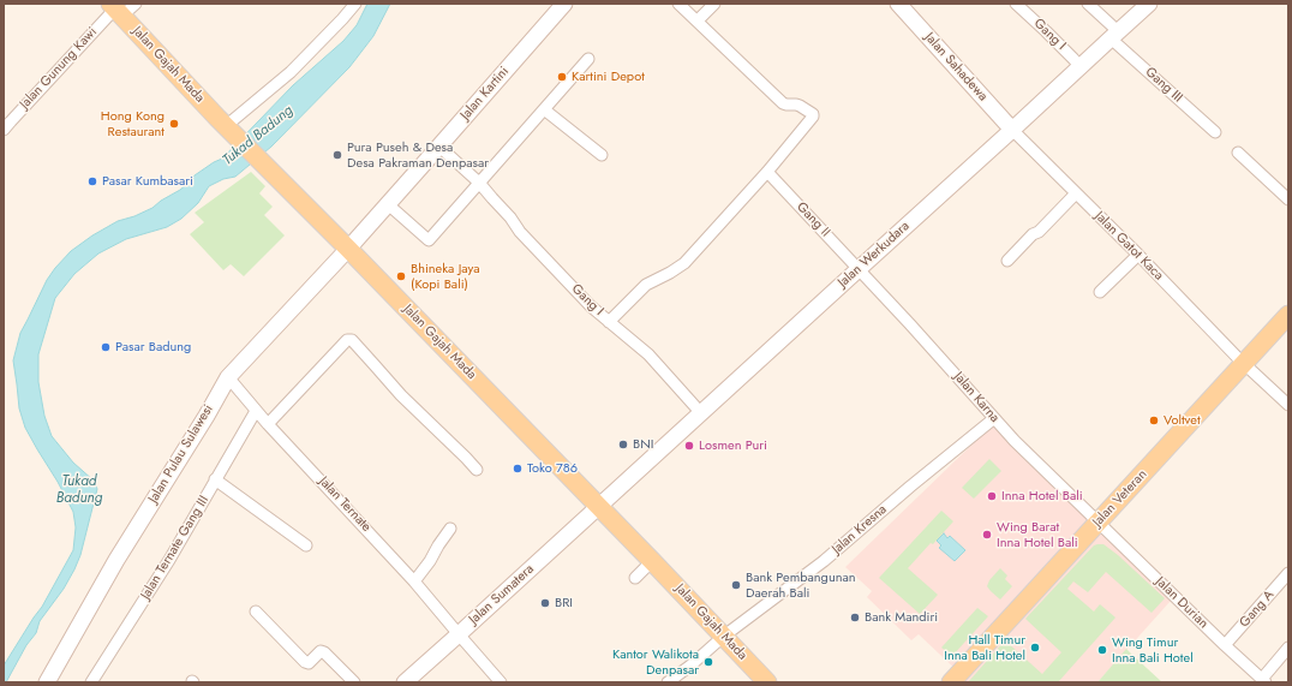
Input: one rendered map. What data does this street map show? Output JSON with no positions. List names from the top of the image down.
{
  "streets": {
    "main road": ["Jalan Gajah Mada", "Jalan Veteran"],
    "street": [
      "Gang I",
      "Jalan Sahadewa",
      "Jalan Gunung Kawi",
      "Gang III",
      "Jalan Kartini",
      "Gang II",
      "Jalan Gatot Kaca",
      "Jalan Werkudara",
      "Jalan Karna",
      "Jalan Pulau Sulawesi",
      "Jalan Ternate",
      "Jalan Kresna",
      "Jalan Ternate Gang III",
      "Jalan Sumatera",
      "Jalan Durian",
      "Gang A"
    ]
  },
  "crossings": [
    ["Gang I", "Jalan Kartini"],
    ["Gang I", "Jalan Werkudara"],
    ["Jalan Gajah Mada", "Jalan Gunung Kawi"],
    ["Jalan Gajah Mada", "Jalan Kartini"],
    ["Jalan Gajah Mada", "Jalan Werkudara"],
    ["Jalan Gajah Mada", "Jalan Pulau Sulawesi"],
    ["Jalan Gajah Mada", "Jalan Kresna"],
    ["Jalan Gajah Mada", "Jalan Sumatera"],
    ["Jalan Sahadewa", "Jalan Gatot Kaca"],
    ["Jalan Sahadewa", "Jalan Werkudara"],
    ["Gang III", "Jalan Werkudara"],
    ["Jalan Kartini", "Jalan Pulau Sulawesi"],
    ["Gang II", "Jalan Werkudara"],
    ["Gang II", "Jalan Karna"],
    ["Jalan Gatot Kaca", "Jalan Werkudara"],
    ["Jalan Gatot Kaca", "Jalan Veteran"],
    ["Jalan Werkudara", "Jalan Karna"],
    ["Jalan Werkudara", "Jalan Sumatera"],
    ["Jalan Karna", "Jalan Veteran"],
    ["Jalan Karna", "Jalan Kresna"],
    ["Jalan Karna", "Jalan Durian"],
    ["Jalan Pulau Sulawesi", "Jalan Ternate"],
    ["Jalan Veteran", "Jalan Durian"],
    ["Jalan Ternate", "Jalan Ternate Gang III"],
    ["Jalan Ternate", "Jalan Sumatera"],
    ["Jalan Durian", "Gang A"]
  ],
  "water": ["Tukad Badung"],
  "places": [
    "Kartini Depot",
    "Hong Kong Restaurant",
    "Pura Puseh & Desa Desa Pakraman Denpasar",
    "Pasar Kumbasari",
    "Bhineka Jaya (Kopi Bali)",
    "Pasar Badung",
    "Voltvet",
    "BNI",
    "Losmen Puri",
    "Toko 786",
    "Inna Hotel Bali",
    "Wing Barat Inna Hotel Bali",
    "Bank Pembangunan Daerah Bali",
    "BRI",
    "Bank Mandiri",
    "Hall Timur Inna Bali Hotel",
    "Wing Timur Inna Bali Hotel",
    "Kantor Walikota Denpasar"
  ]
}
